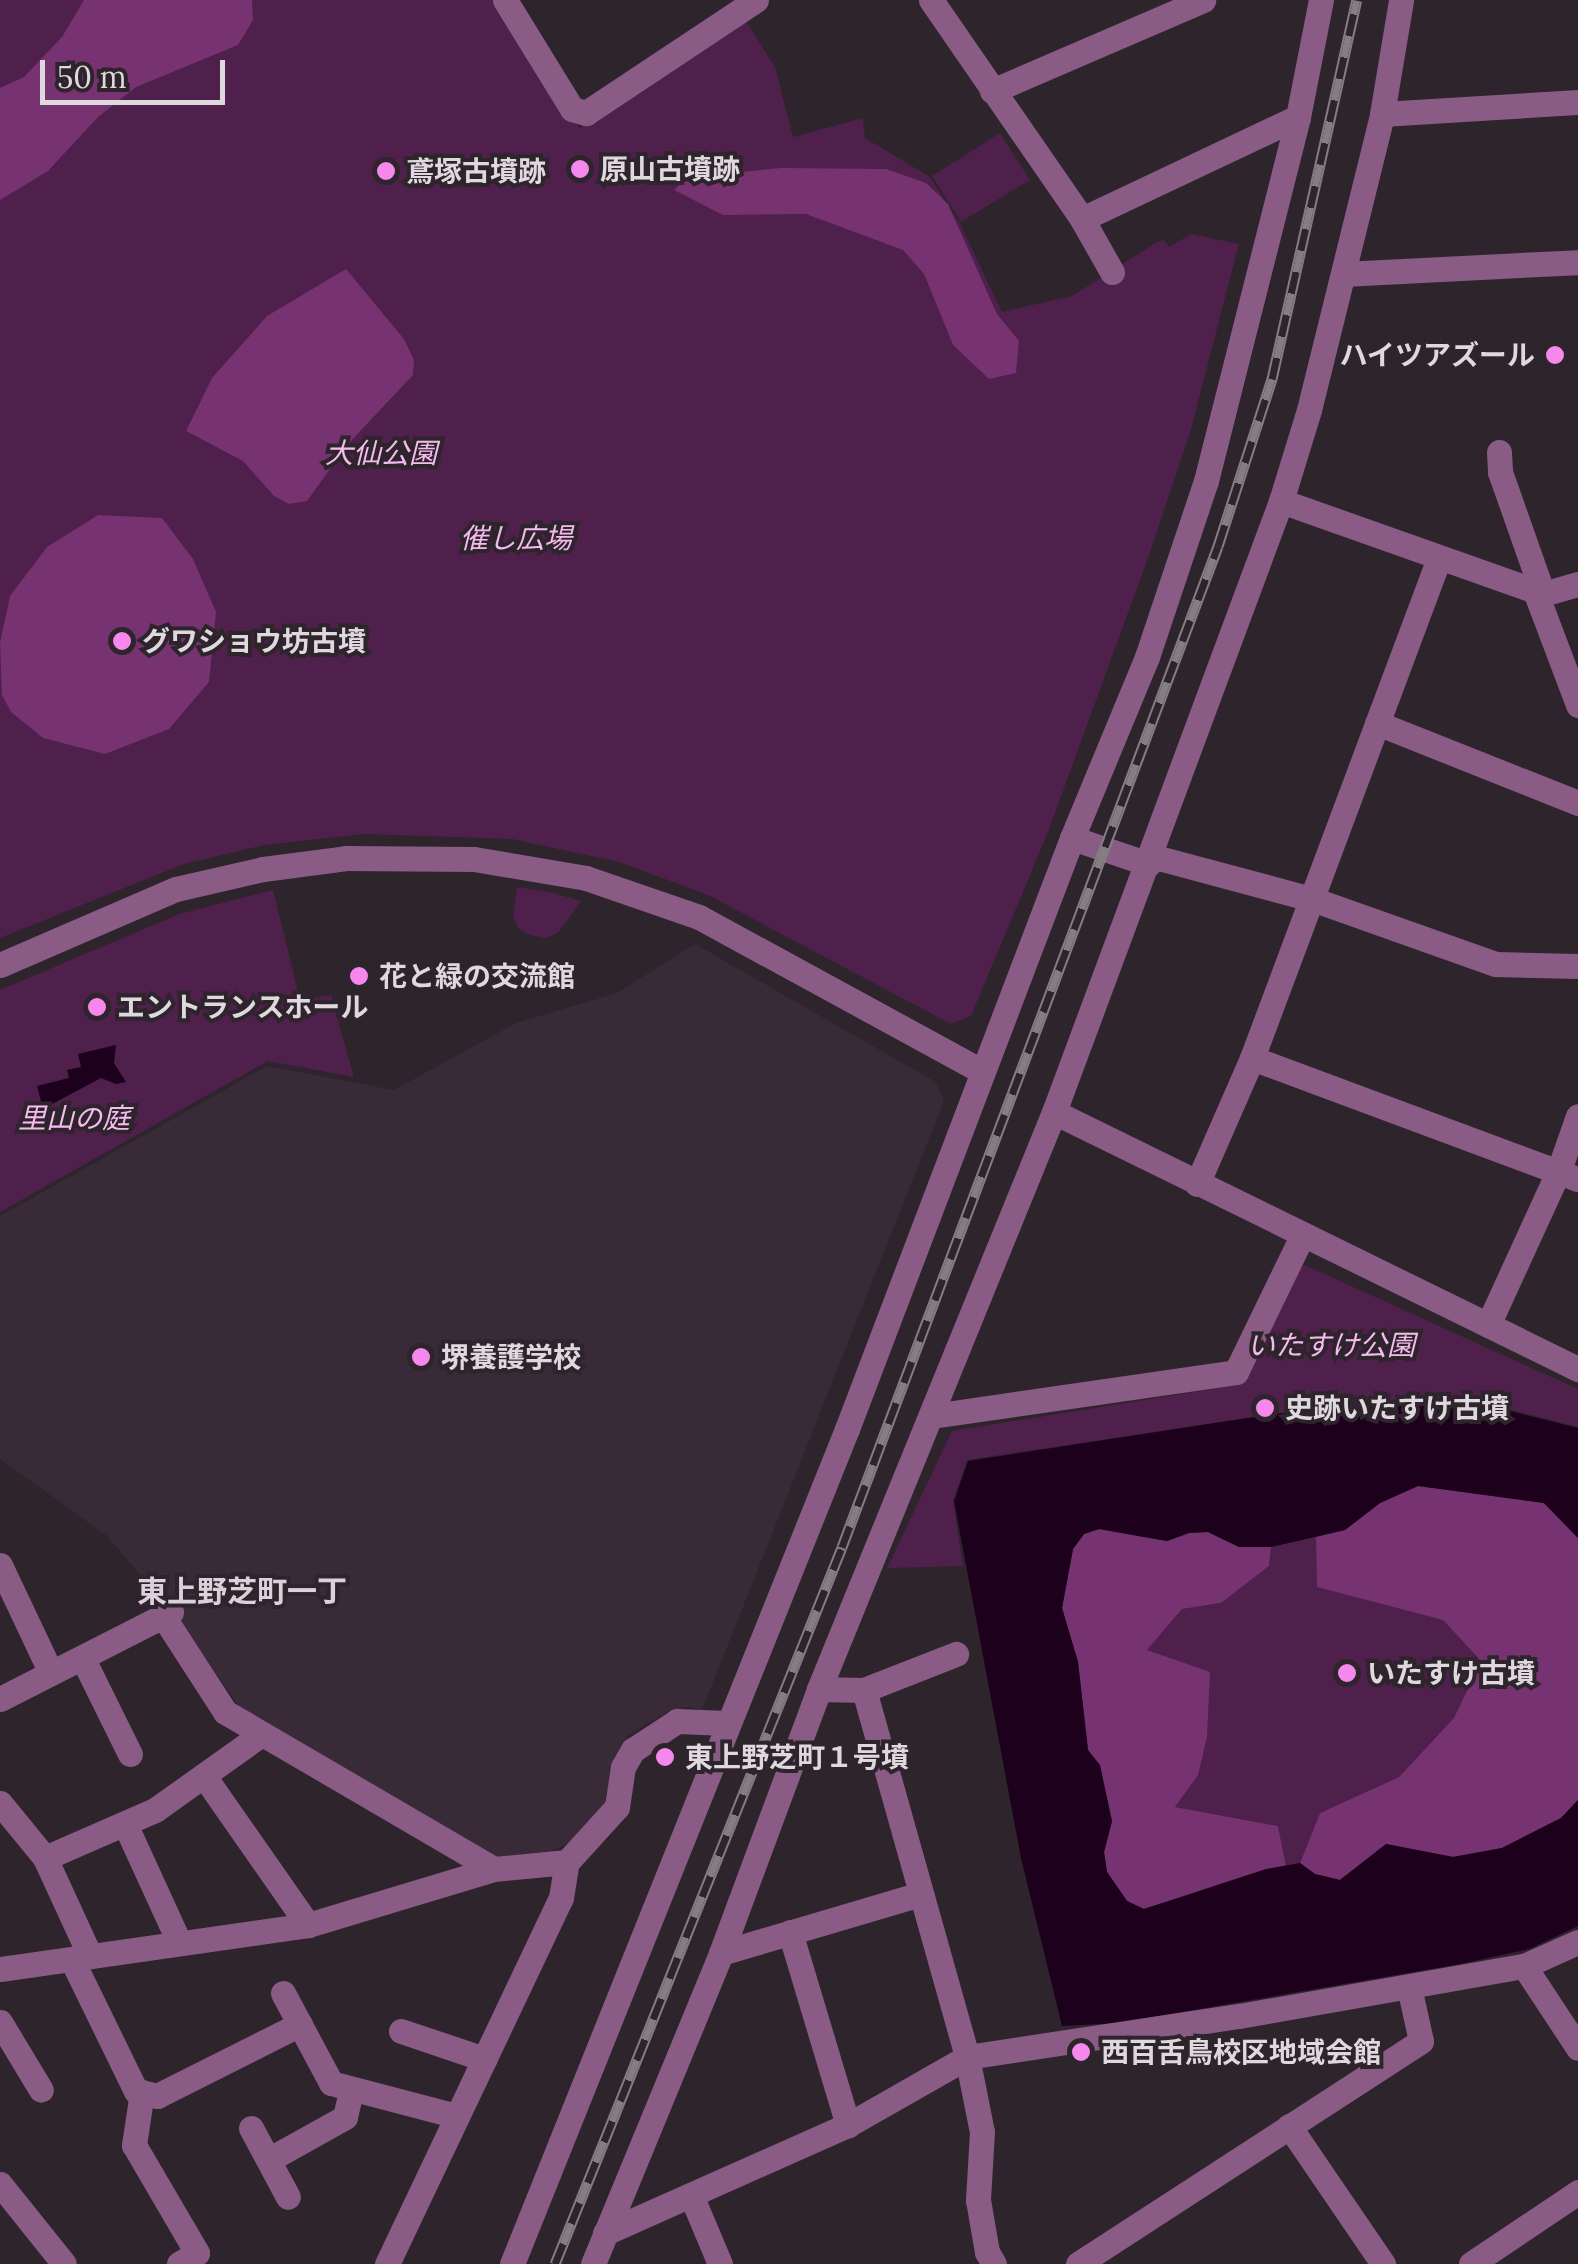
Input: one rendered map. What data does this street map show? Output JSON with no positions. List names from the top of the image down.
{
  "districts": ["東上野芝町一丁"],
  "parks": [
    "大仙公園",
    "催し広場",
    "里山の庭",
    "いたすけ公園"
  ],
  "places": [
    "原山古墳跡",
    "鳶塚古墳跡",
    "ハイツアズール",
    "グワショウ坊古墳",
    "花と緑の交流館",
    "エントランスホール",
    "堺養護学校",
    "史跡いたすけ古墳",
    "いたすけ古墳",
    "東上野芝町１号墳",
    "西百舌鳥校区地域会館"
  ],
  "scale_bar": "50 m"
}
